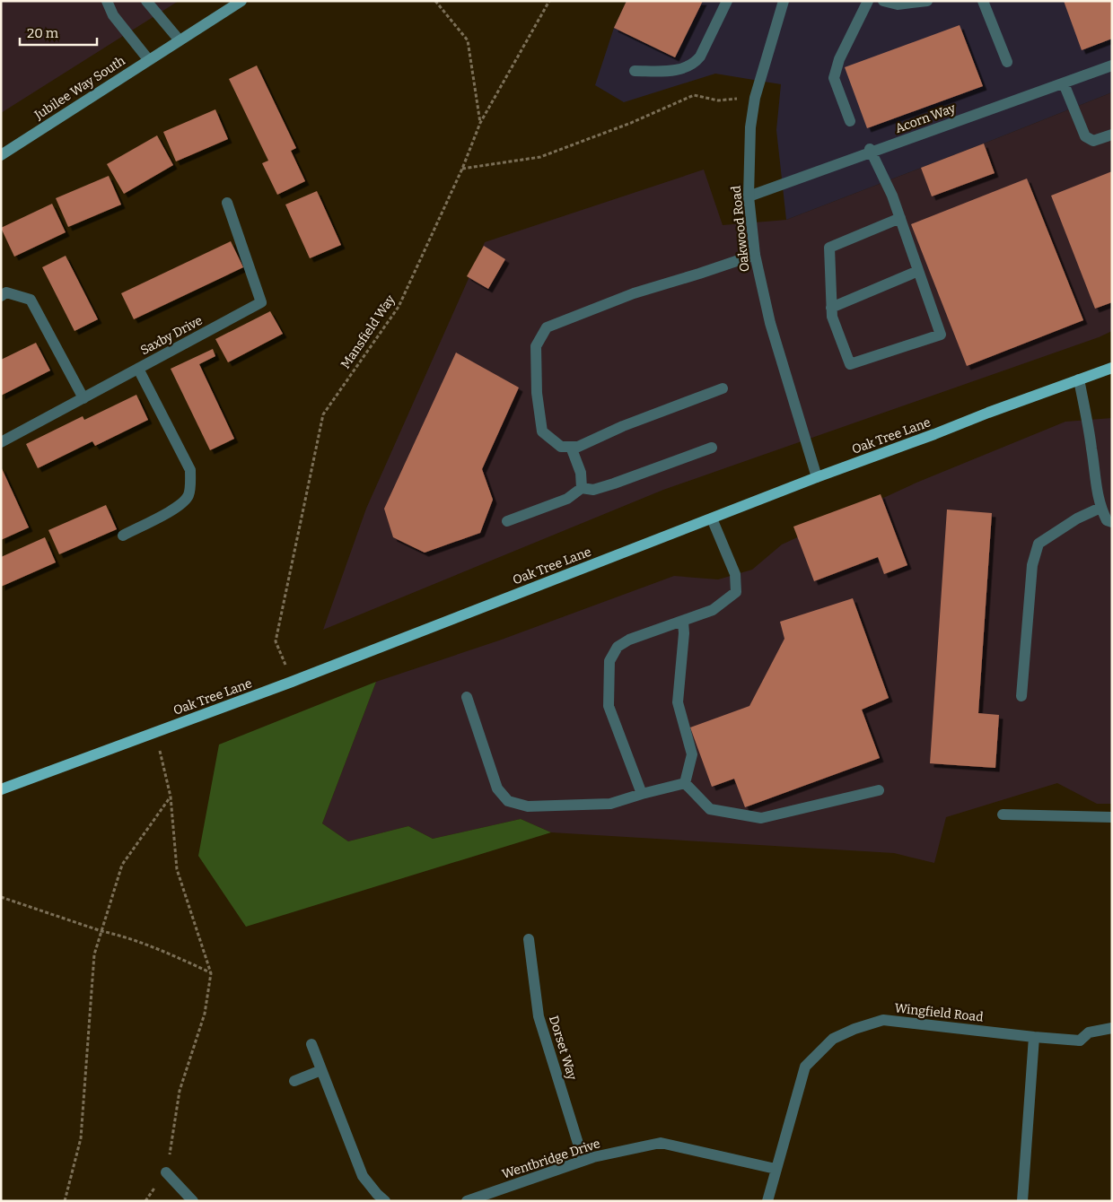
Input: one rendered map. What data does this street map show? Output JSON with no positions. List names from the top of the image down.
{
  "streets": {
    "main road": ["Oak Tree Lane"],
    "street": [
      "Jubilee Way South",
      "Acorn Way",
      "Oakwood Road",
      "Saxby Drive",
      "Wingfield Road",
      "Dorset Way",
      "Wentbridge Drive"
    ],
    "path": ["Mansfield Way"]
  },
  "crossings": [
    ["Acorn Way", "Oakwood Road"],
    ["Oakwood Road", "Oak Tree Lane"],
    ["Mansfield Way", "Oak Tree Lane"],
    ["Wingfield Road", "Wentbridge Drive"],
    ["Dorset Way", "Wentbridge Drive"]
  ],
  "scale_bar": "20 m"
}
